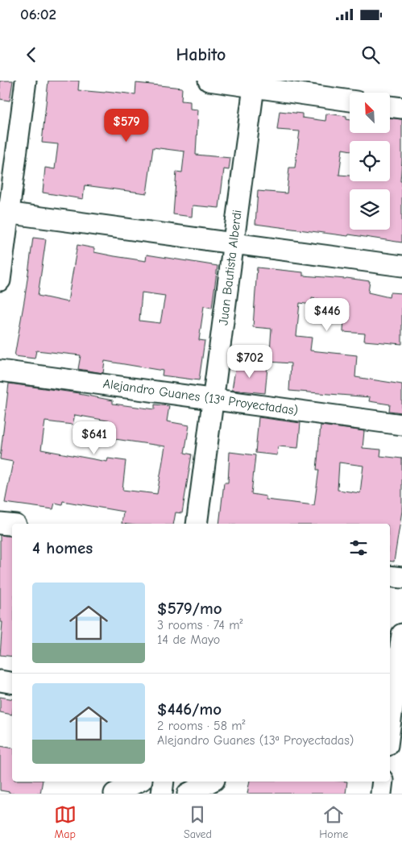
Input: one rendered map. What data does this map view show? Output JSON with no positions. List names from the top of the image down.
{
  "streets": {
    "street": ["Juan Bautista Alberdi", "Alejandro Guanes (13ª Proyectadas)"]
  },
  "crossings": [
    ["Juan Bautista Alberdi", "Alejandro Guanes (13ª Proyectadas)"]
  ],
  "north": "top left",
  "page": {
    "status": "06:02",
    "header": "Habito",
    "price": [
      "$579",
      "$446",
      "$702",
      "$641"
    ],
    "heading": "4 homes",
    "list": [
      {
        "name": "$579/mo",
        "note": "3 rooms · 74 m² · 14 de Mayo"
      },
      {
        "name": "$446/mo",
        "note": "2 rooms · 58 m² · Alejandro Guanes (13ª Proyectadas)"
      }
    ],
    "tabs": ["Map", "Saved", "Home"]
  }
}
